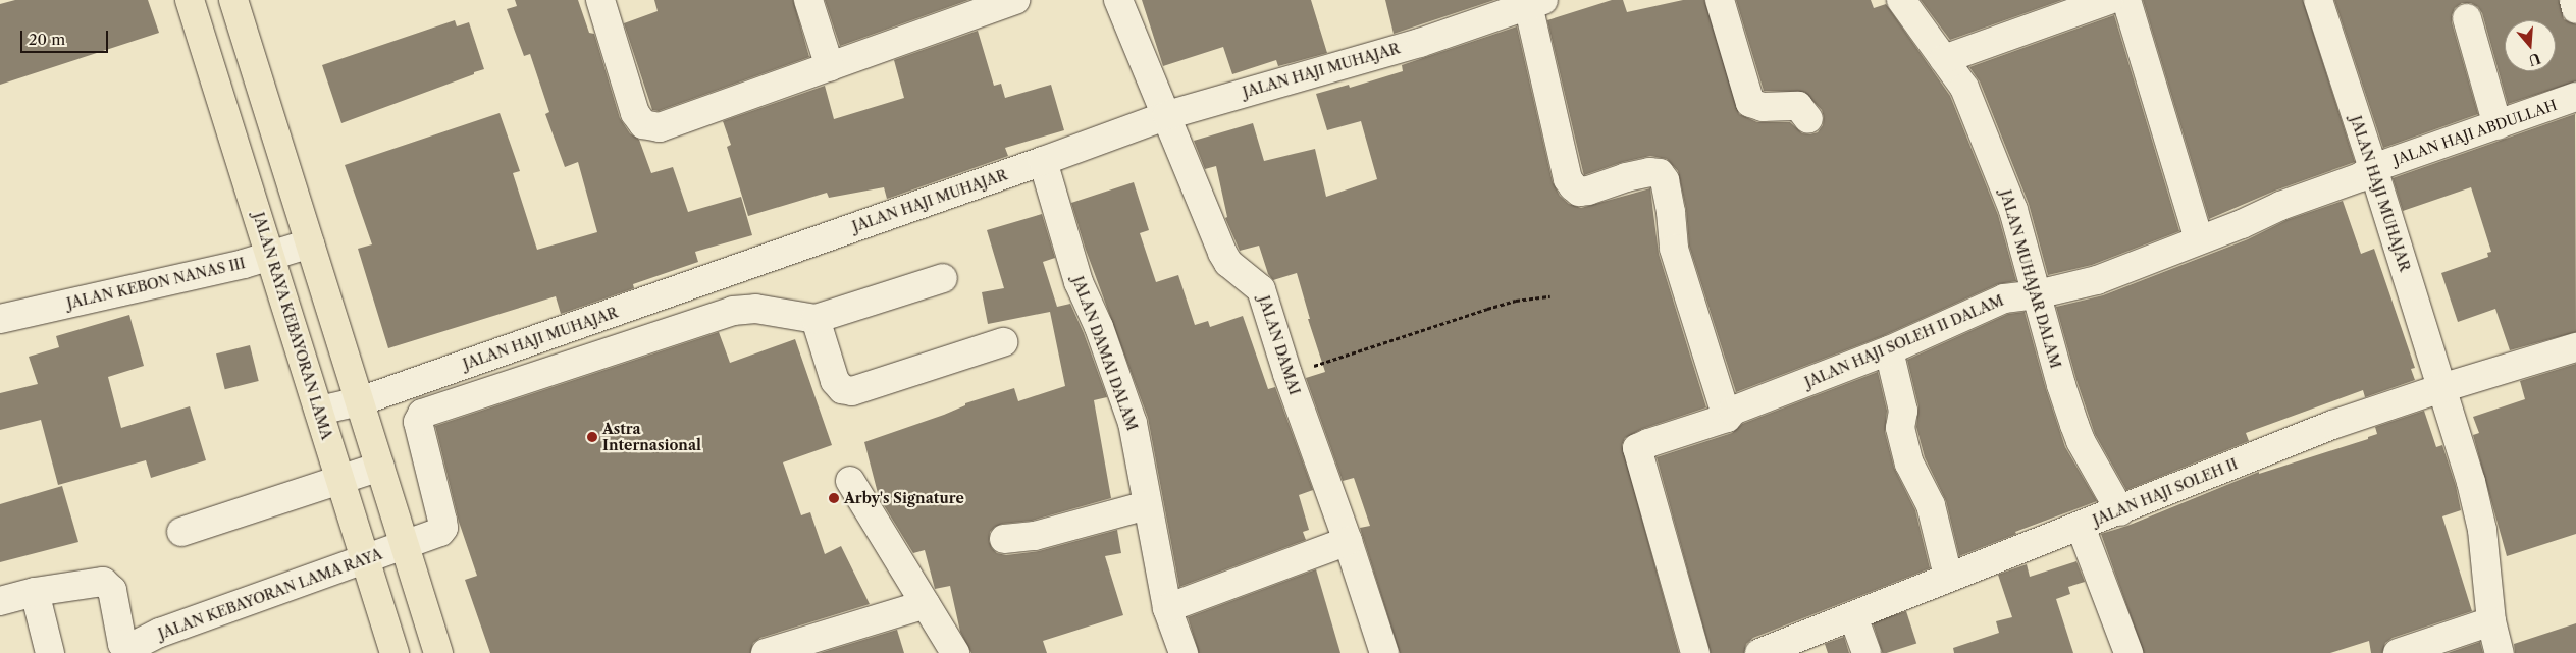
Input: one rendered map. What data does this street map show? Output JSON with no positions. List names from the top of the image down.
{
  "streets": {
    "main road": ["JALAN RAYA KEBAYORAN LAMA"],
    "street": [
      "JALAN HAJI MUHAJAR",
      "JALAN HAJI ABDULLAH",
      "JALAN MUHAJAR DALAM",
      "JALAN KEBON NANAS III",
      "JALAN HAJI SOLEH II DALAM",
      "JALAN DAMAI",
      "JALAN DAMAI DALAM",
      "JALAN HAJI SOLEH II",
      "JALAN KEBAYORAN LAMA RAYA"
    ]
  },
  "crossings": [
    ["JALAN HAJI MUHAJAR", "JALAN HAJI ABDULLAH"],
    ["JALAN HAJI MUHAJAR", "JALAN RAYA KEBAYORAN LAMA"],
    ["JALAN HAJI MUHAJAR", "JALAN HAJI SOLEH II DALAM"],
    ["JALAN HAJI MUHAJAR", "JALAN DAMAI"],
    ["JALAN HAJI MUHAJAR", "JALAN DAMAI DALAM"],
    ["JALAN HAJI MUHAJAR", "JALAN HAJI SOLEH II"],
    ["JALAN HAJI ABDULLAH", "JALAN HAJI SOLEH II DALAM"],
    ["JALAN MUHAJAR DALAM", "JALAN HAJI SOLEH II DALAM"],
    ["JALAN MUHAJAR DALAM", "JALAN HAJI SOLEH II"],
    ["JALAN KEBON NANAS III", "JALAN RAYA KEBAYORAN LAMA"],
    ["JALAN RAYA KEBAYORAN LAMA", "JALAN KEBAYORAN LAMA RAYA"]
  ],
  "places": ["Astra Internasional", "Arby's Signature"],
  "scale_bar": "20 m",
  "north": "bottom"
}
